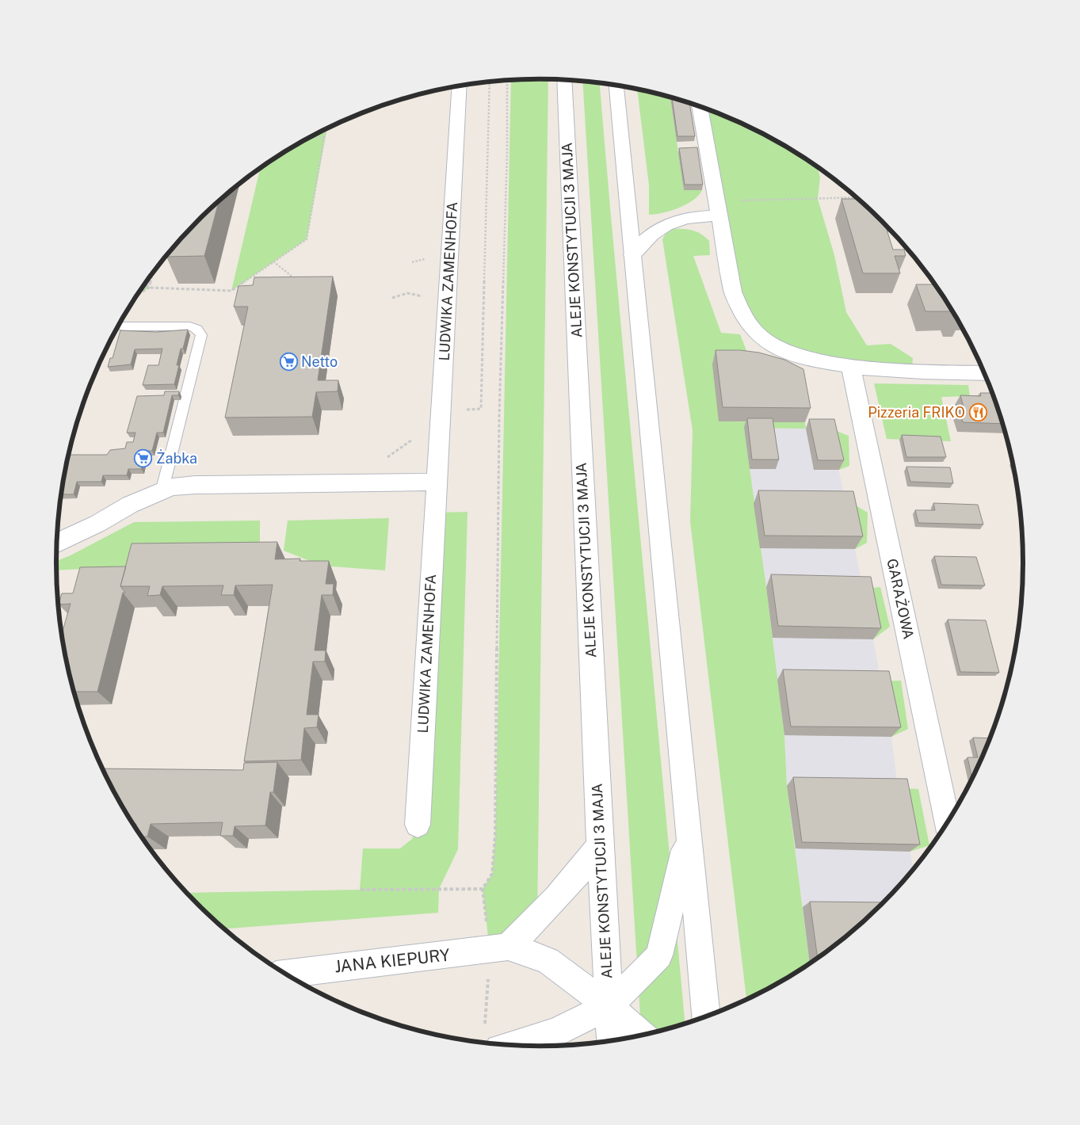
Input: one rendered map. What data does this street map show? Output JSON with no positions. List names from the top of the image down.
{
  "streets": {
    "street": [
      "ALEJE KONSTYTUCJI 3 MAJA",
      "LUDWIKA ZAMENHOFA",
      "GARAŻOWA",
      "JANA KIEPURY"
    ]
  },
  "crossings": [
    ["ALEJE KONSTYTUCJI 3 MAJA", "JANA KIEPURY"]
  ],
  "places": {
    "supermarket": ["Netto", "Żabka"],
    "restaurant": ["Pizzeria FRIKO"]
  }
}
